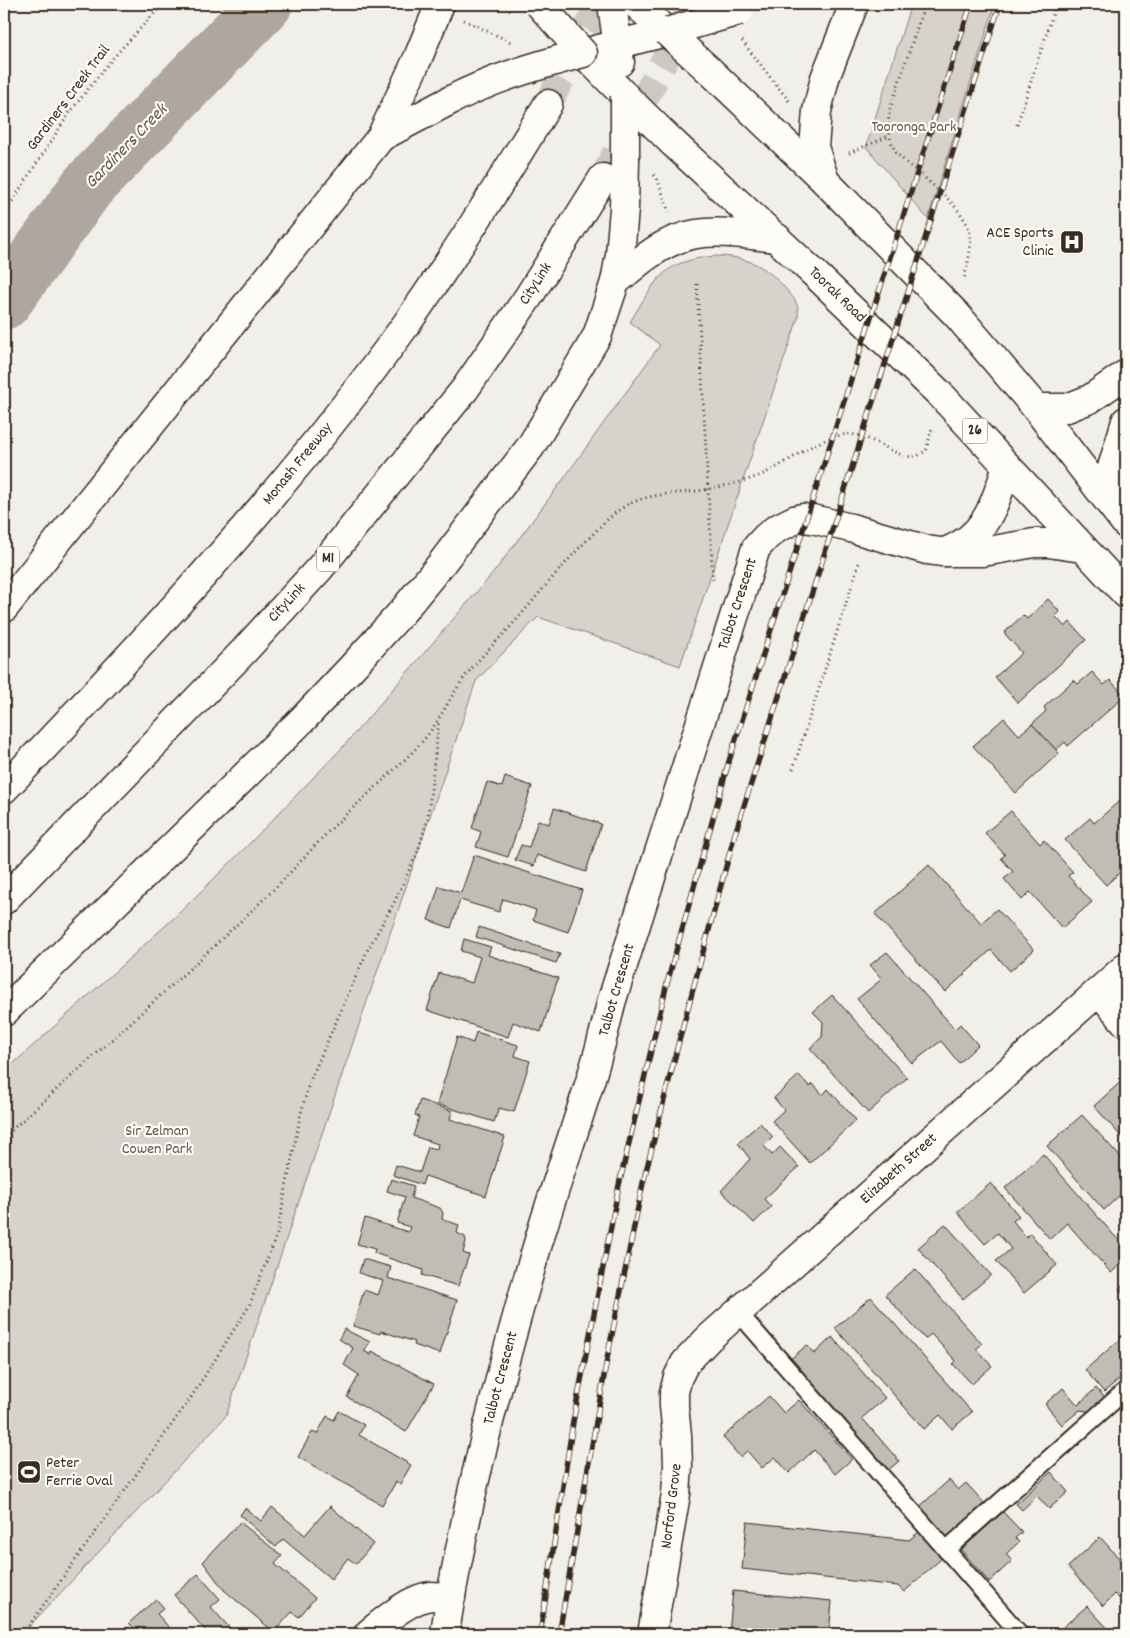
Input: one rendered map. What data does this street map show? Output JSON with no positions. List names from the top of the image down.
{
  "streets": {
    "main road": [
      "CityLink",
      "Toorak Road",
      "26",
      "Monash Freeway",
      "M1",
      "Talbot Crescent",
      "Elizabeth Street",
      "Norford Grove"
    ],
    "path": ["Gardiners Creek Trail"]
  },
  "crossings": [
    ["Toorak Road", "Talbot Crescent"],
    ["Elizabeth Street", "Norford Grove"]
  ],
  "water": ["Gardiners Creek"],
  "parks": ["Tooronga Park", "Sir Zelman Cowen Park"],
  "places": {
    "hospital": ["ACE Sports Clinic"],
    "sports": ["Peter Ferrie Oval"]
  }
}
